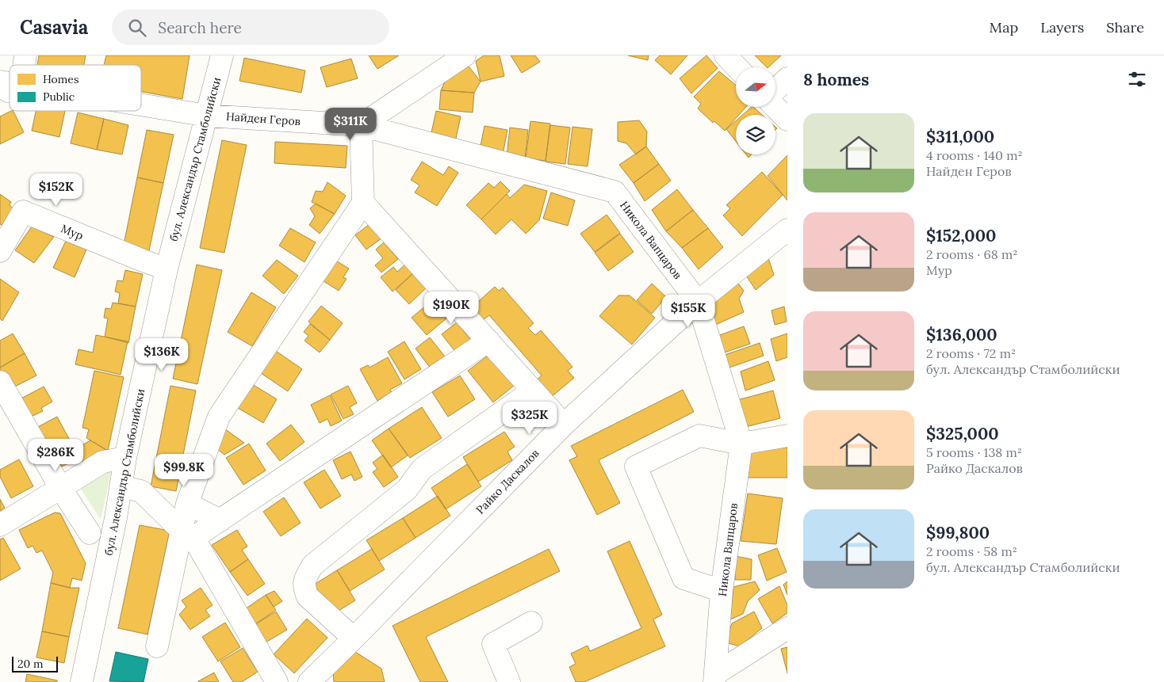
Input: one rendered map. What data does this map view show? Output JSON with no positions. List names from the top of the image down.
{
  "streets": {
    "street": [
      "Найден Геров",
      "бул. Александър Стамболийски",
      "Мур",
      "Никола Вапцаров",
      "Райко Даскалов"
    ]
  },
  "crossings": [
    ["Найден Геров", "бул. Александър Стамболийски"],
    ["Найден Геров", "Никола Вапцаров"],
    ["бул. Александър Стамболийски", "Мур"],
    ["Никола Вапцаров", "Райко Даскалов"]
  ],
  "legend": ["Homes", "Public"],
  "scale_bar": "20 m",
  "north": "right",
  "page": {
    "header": "Casavia",
    "search": "Search here",
    "nav": ["Map", "Layers", "Share"],
    "heading": "8 homes",
    "list": [
      {
        "name": "$311,000",
        "note": "4 rooms · 140 m² · Найден Геров"
      },
      {
        "name": "$152,000",
        "note": "2 rooms · 68 m² · Мур"
      },
      {
        "name": "$136,000",
        "note": "2 rooms · 72 m² · бул. Александър Стамболийски"
      },
      {
        "name": "$325,000",
        "note": "5 rooms · 138 m² · Райко Даскалов"
      },
      {
        "name": "$99,800",
        "note": "2 rooms · 58 m² · бул. Александър Стамболийски"
      }
    ],
    "price": [
      "$311K",
      "$152K",
      "$190K",
      "$155K",
      "$136K",
      "$325K",
      "$286K",
      "$99.8K"
    ],
    "scale": "20 m"
  }
}
